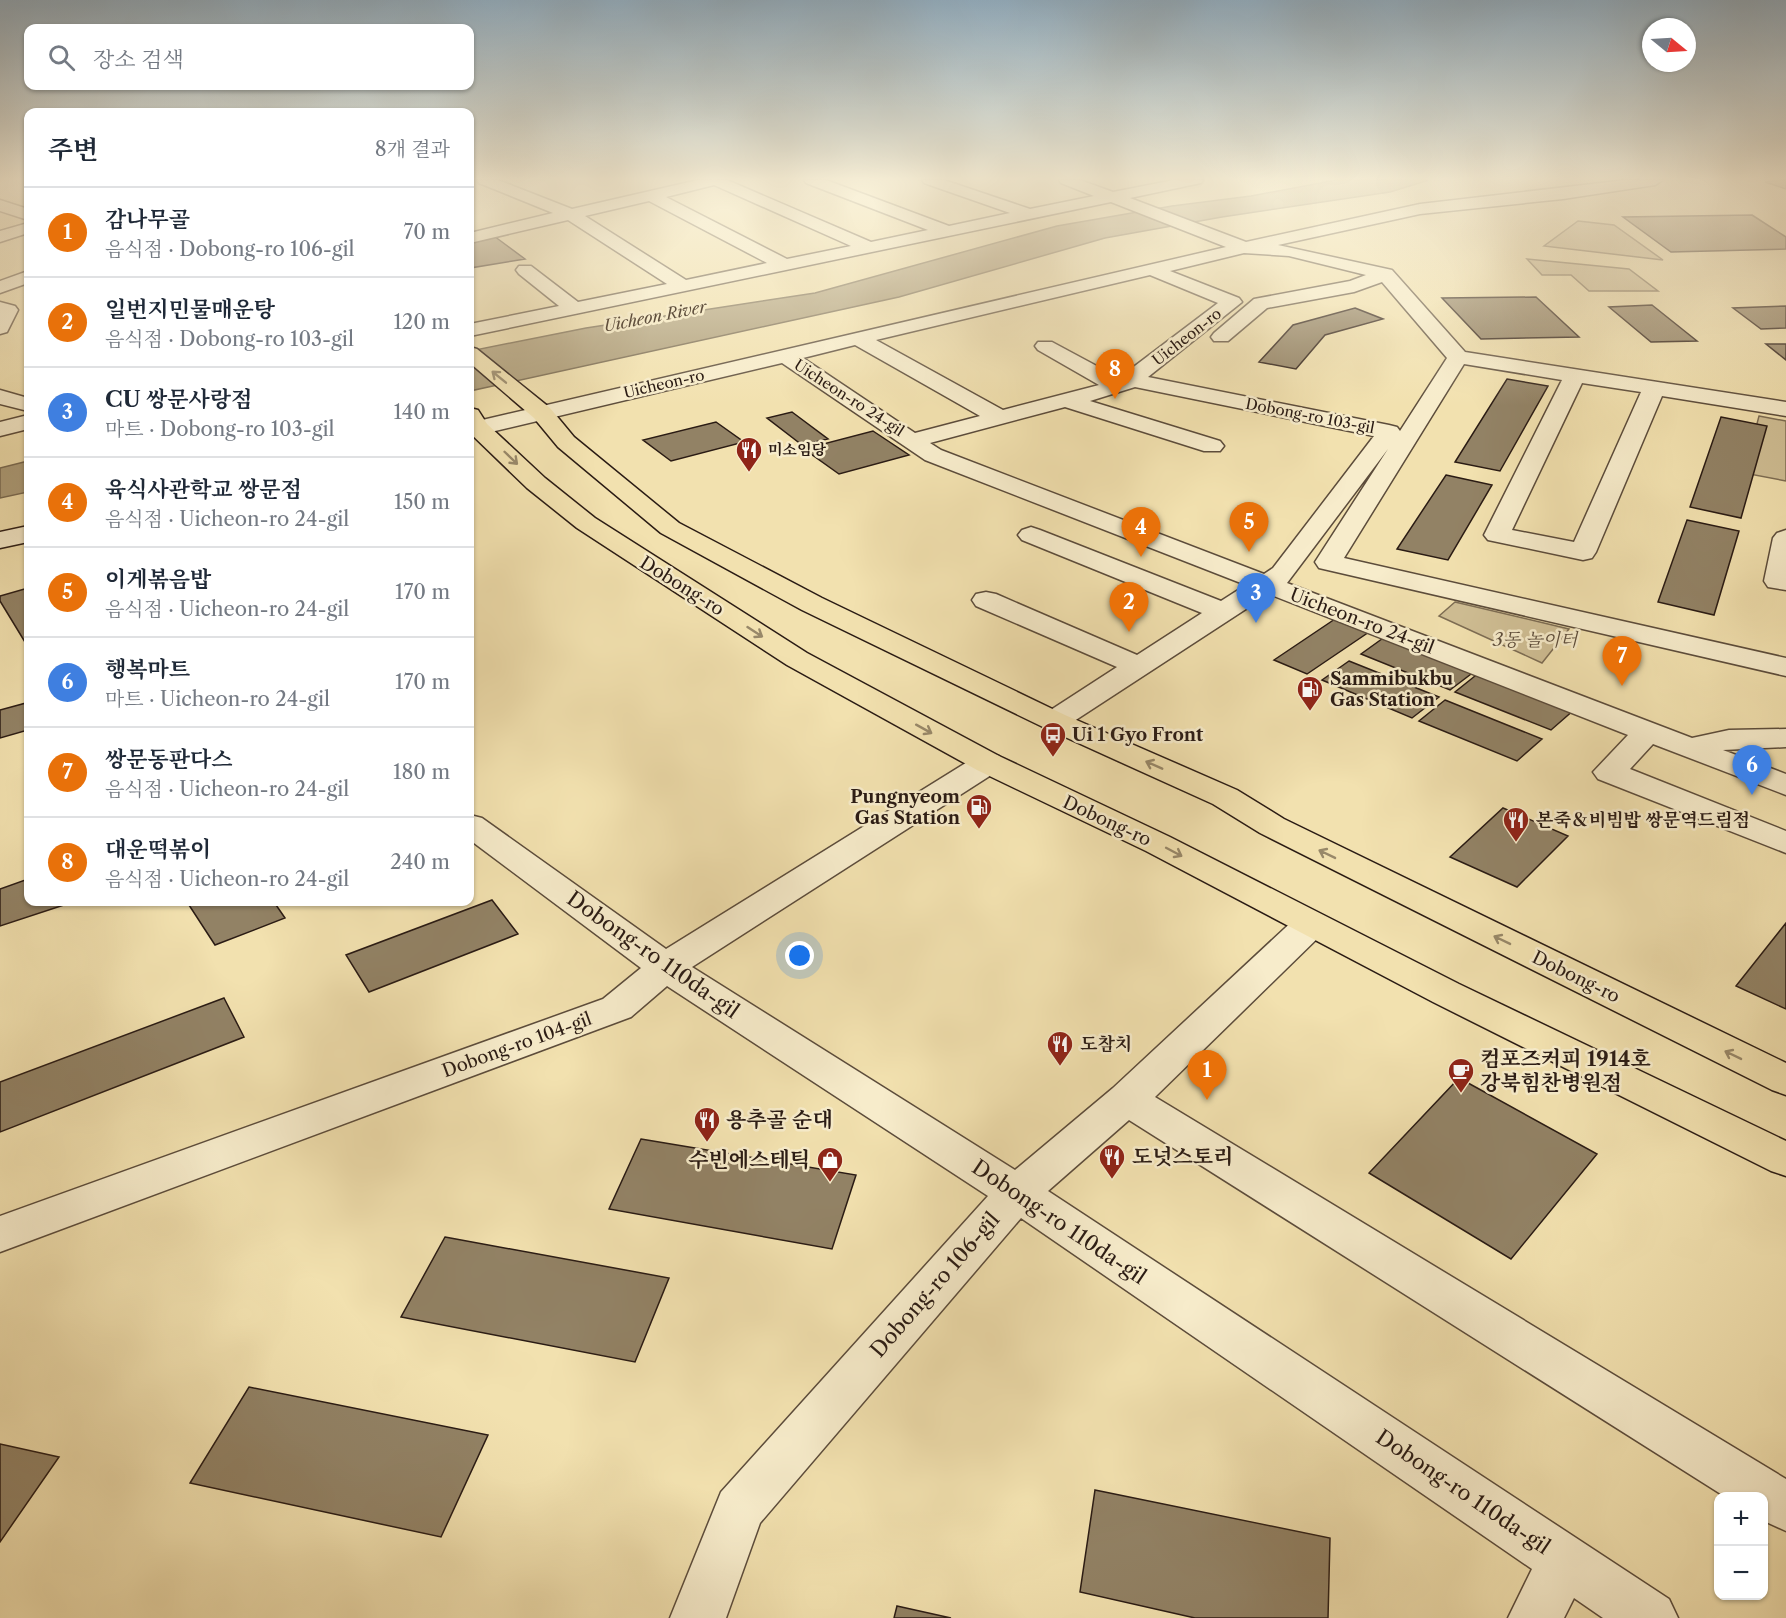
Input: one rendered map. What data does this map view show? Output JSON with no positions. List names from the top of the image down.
{
  "streets": {
    "main road": ["Dobong-ro"],
    "street": [
      "Uicheon-ro",
      "Uicheon-ro 24-gil",
      "Dobong-ro 103-gil",
      "Dobong-ro 110da-gil",
      "Dobong-ro 104-gil",
      "Dobong-ro 106-gil"
    ]
  },
  "crossings": [
    ["Uicheon-ro", "Uicheon-ro 24-gil"],
    ["Uicheon-ro", "Dobong-ro 103-gil"],
    ["Uicheon-ro", "Dobong-ro"],
    ["Uicheon-ro 24-gil", "Dobong-ro 103-gil"],
    ["Dobong-ro 103-gil", "Dobong-ro"],
    ["Dobong-ro", "Dobong-ro 104-gil"],
    ["Dobong-ro", "Dobong-ro 106-gil"],
    ["Dobong-ro 110da-gil", "Dobong-ro 104-gil"],
    ["Dobong-ro 110da-gil", "Dobong-ro 106-gil"]
  ],
  "water": ["Uicheon River"],
  "parks": ["3동 놀이터"],
  "places": {
    "restaurant": [
      "미소임당",
      "본죽＆비빔밥 쌍문역드림점",
      "도참치",
      "용추골 순대",
      "도넛스토리"
    ],
    "fuel station": ["Sammibukbu Gas Station", "Pungnyeom Gas Station"],
    "bus stop": ["Ui 1 Gyo Front"],
    "cafe": ["컴포즈커피 1914호 강북힘찬병원점"],
    "shop": ["수빈에스테틱"]
  },
  "north": "right",
  "page": {
    "search": "장소 검색",
    "heading": ["주변", "8개 결과"],
    "list": [
      {
        "mark": "1",
        "name": "감나무골",
        "note": "음식점 · Dobong-ro 106-gil",
        "value": "70 m"
      },
      {
        "mark": "2",
        "name": "일번지민물매운탕",
        "note": "음식점 · Dobong-ro 103-gil",
        "value": "120 m"
      },
      {
        "mark": "3",
        "name": "CU 쌍문사랑점",
        "note": "마트 · Dobong-ro 103-gil",
        "value": "140 m"
      },
      {
        "mark": "4",
        "name": "육식사관학교 쌍문점",
        "note": "음식점 · Uicheon-ro 24-gil",
        "value": "150 m"
      },
      {
        "mark": "5",
        "name": "이게볶음밥",
        "note": "음식점 · Uicheon-ro 24-gil",
        "value": "170 m"
      },
      {
        "mark": "6",
        "name": "행복마트",
        "note": "마트 · Uicheon-ro 24-gil",
        "value": "170 m"
      },
      {
        "mark": "7",
        "name": "쌍문동판다스",
        "note": "음식점 · Uicheon-ro 24-gil",
        "value": "180 m"
      },
      {
        "mark": "8",
        "name": "대운떡볶이",
        "note": "음식점 · Uicheon-ro 24-gil",
        "value": "240 m"
      }
    ],
    "pins": [
      "8",
      "5",
      "4",
      "3",
      "2",
      "7",
      "6",
      "1"
    ],
    "map_buttons": ["+", "−"]
  }
}
